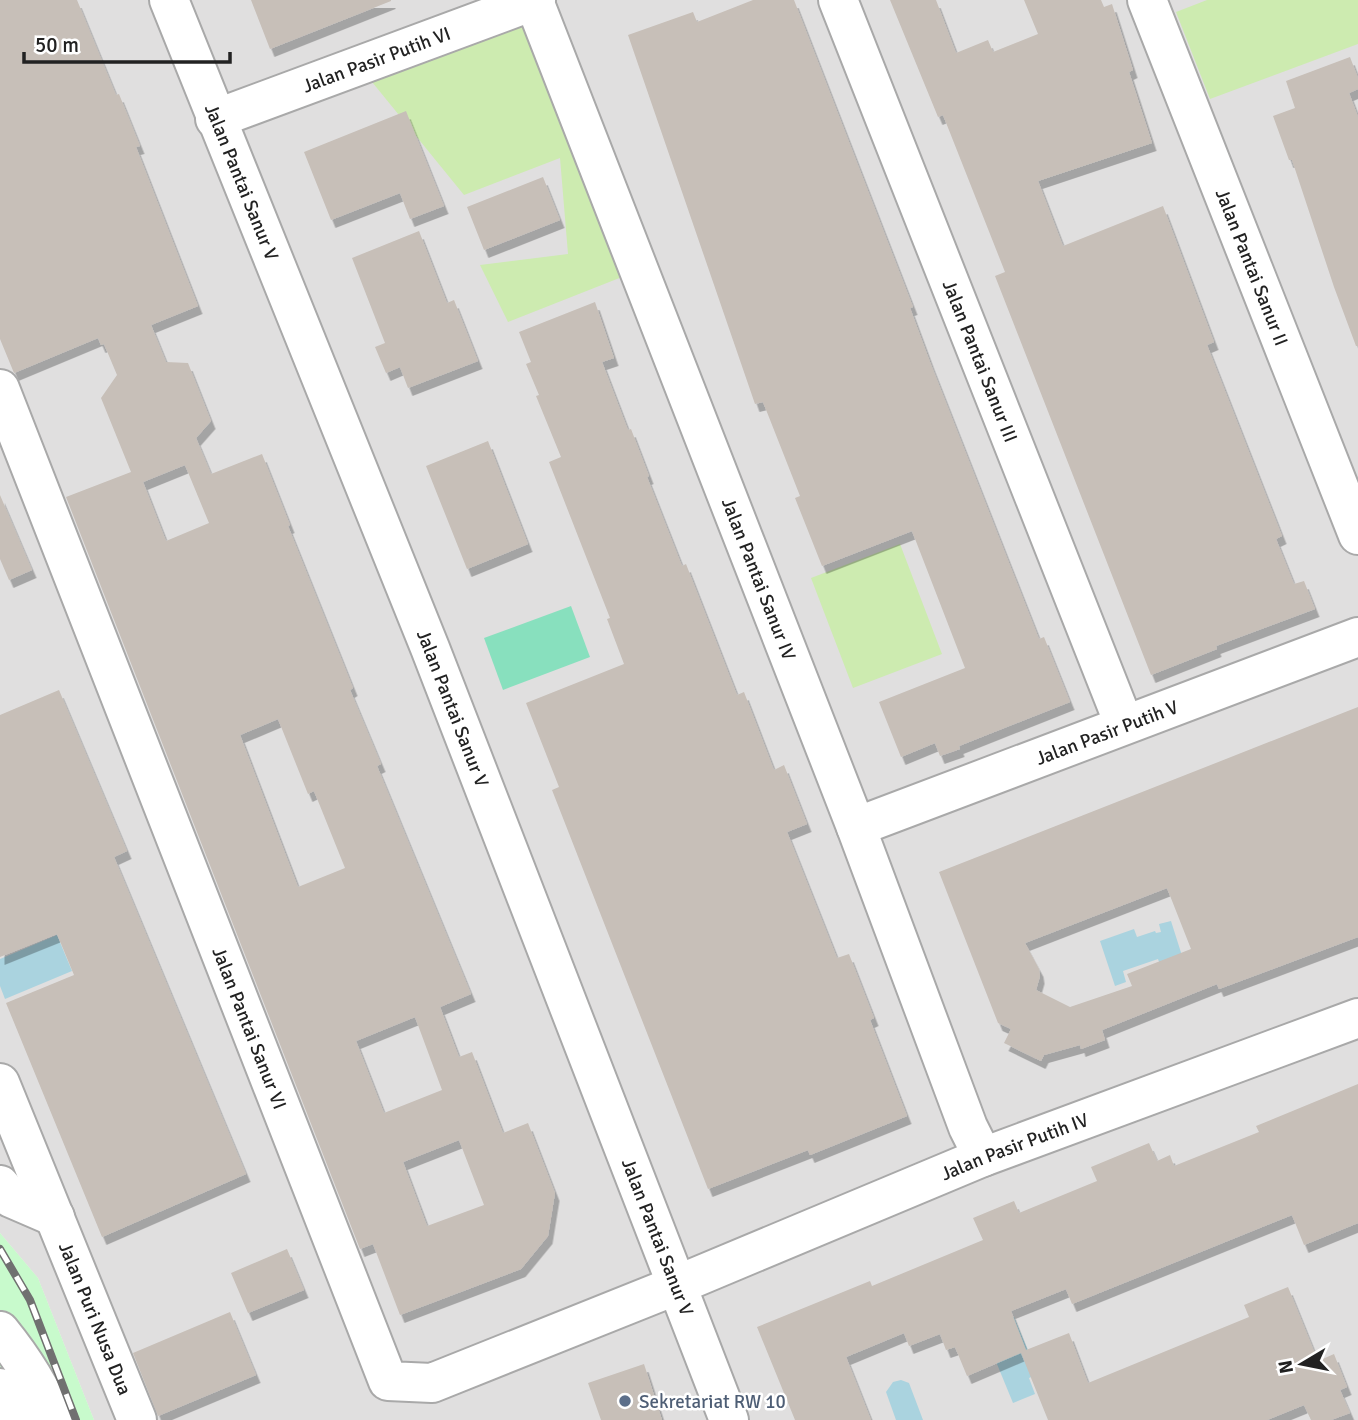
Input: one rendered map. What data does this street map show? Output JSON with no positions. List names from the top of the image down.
{
  "streets": {
    "street": [
      "Jalan Pasir Putih VI",
      "Jalan Pantai Sanur V",
      "Jalan Pantai Sanur II",
      "Jalan Pantai Sanur III",
      "Jalan Pantai Sanur IV",
      "Jalan Pasir Putih V",
      "Jalan Pantai Sanur VI",
      "Jalan Pasir Putih IV",
      "Jalan Puri Nusa Dua"
    ]
  },
  "crossings": [
    ["Jalan Pasir Putih VI", "Jalan Pantai Sanur V"],
    ["Jalan Pasir Putih VI", "Jalan Pantai Sanur IV"],
    ["Jalan Pantai Sanur V", "Jalan Pantai Sanur VI"],
    ["Jalan Pantai Sanur V", "Jalan Pasir Putih IV"],
    ["Jalan Pantai Sanur III", "Jalan Pasir Putih V"],
    ["Jalan Pantai Sanur IV", "Jalan Pasir Putih V"],
    ["Jalan Pantai Sanur IV", "Jalan Pasir Putih IV"],
    ["Jalan Pantai Sanur VI", "Jalan Pasir Putih IV"]
  ],
  "places": ["Sekretariat RW 10"],
  "scale_bar": "50 m",
  "north": "left"
}
